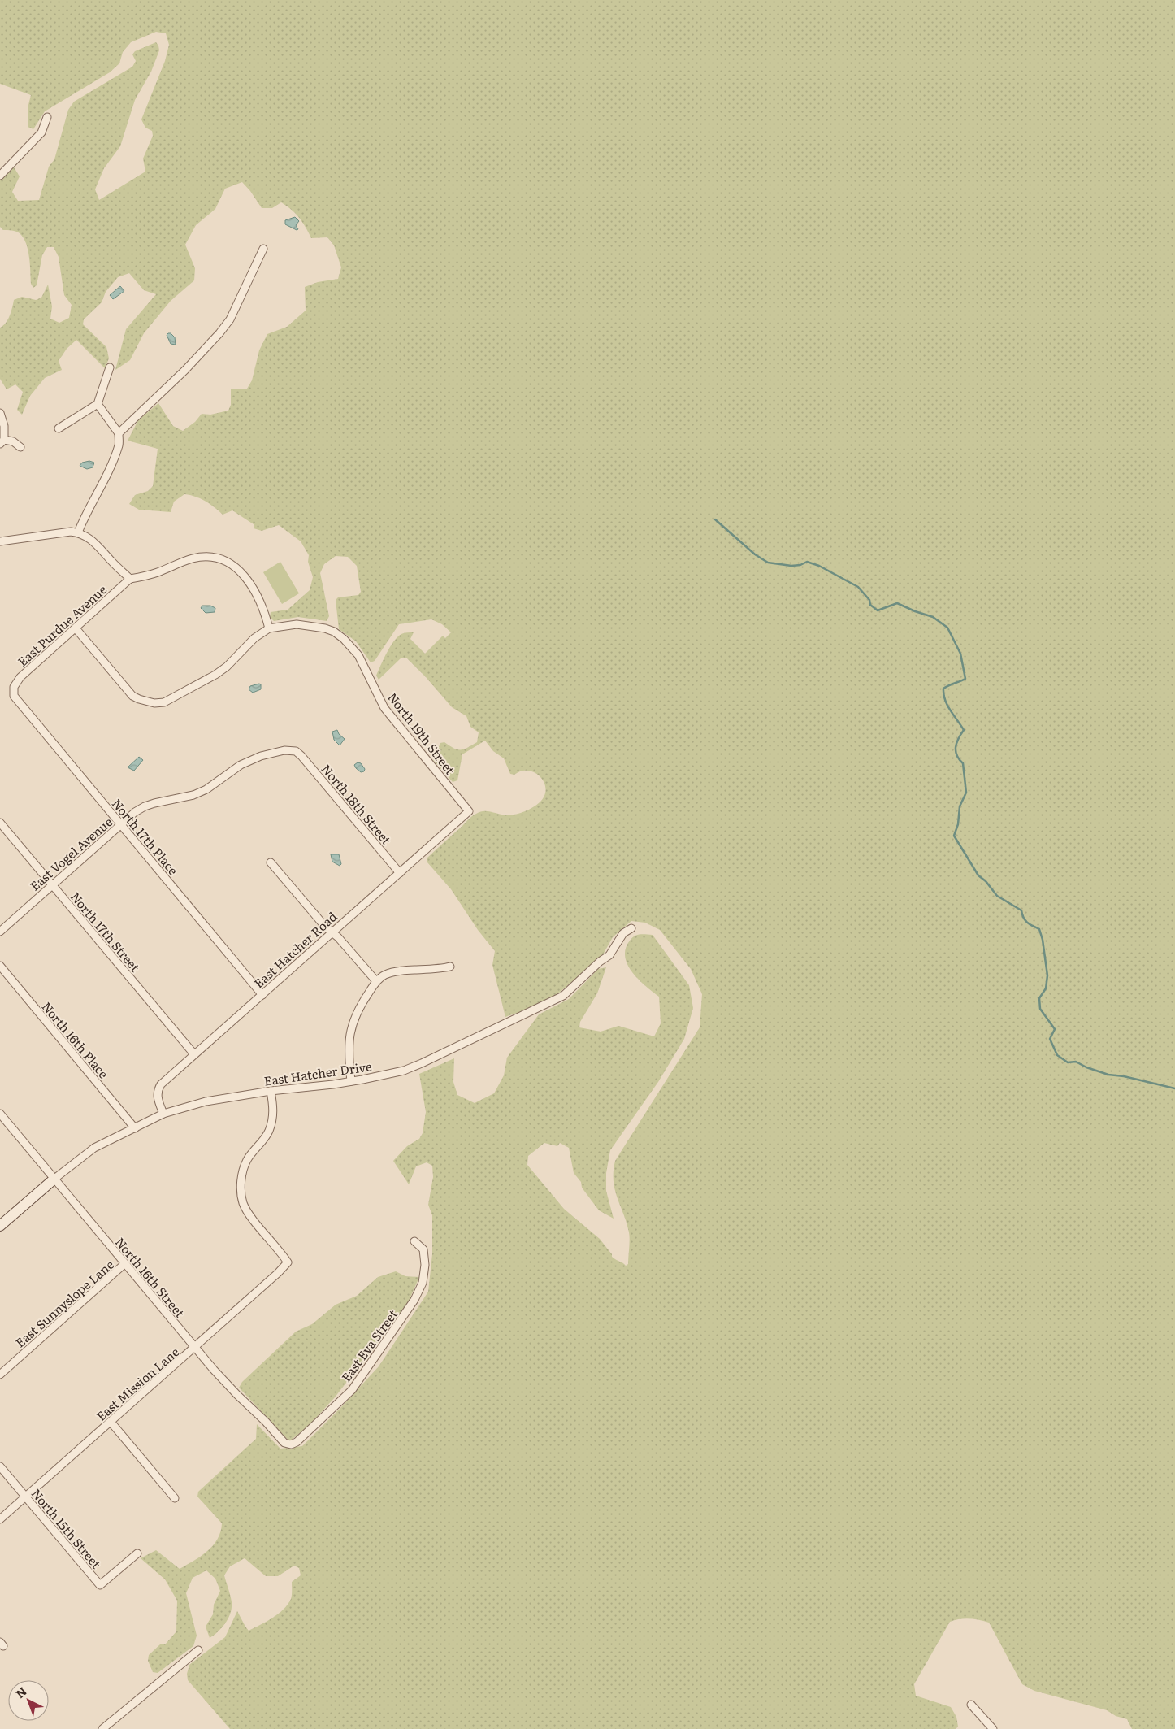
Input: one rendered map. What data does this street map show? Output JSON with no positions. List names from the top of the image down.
{
  "streets": {
    "street": [
      "East Purdue Avenue",
      "North 19th Street",
      "North 18th Street",
      "North 17th Place",
      "East Vogel Avenue",
      "North 17th Street",
      "East Hatcher Road",
      "North 16th Place",
      "East Hatcher Drive",
      "North 16th Street",
      "East Sunnyslope Lane",
      "East Eva Street",
      "East Mission Lane",
      "North 15th Street"
    ]
  },
  "crossings": [
    ["East Purdue Avenue", "North 17th Place"],
    ["North 19th Street", "East Hatcher Road"],
    ["North 18th Street", "East Vogel Avenue"],
    ["North 18th Street", "East Hatcher Road"],
    ["North 17th Place", "East Vogel Avenue"],
    ["North 17th Place", "East Hatcher Road"],
    ["East Vogel Avenue", "North 17th Street"],
    ["North 17th Street", "East Hatcher Road"],
    ["East Hatcher Road", "East Hatcher Drive"],
    ["North 16th Place", "East Hatcher Drive"],
    ["East Hatcher Drive", "North 16th Street"],
    ["East Hatcher Drive", "East Mission Lane"],
    ["North 16th Street", "East Sunnyslope Lane"],
    ["North 16th Street", "East Eva Street"],
    ["North 16th Street", "East Mission Lane"],
    ["East Mission Lane", "North 15th Street"]
  ],
  "north": "top left"
}
